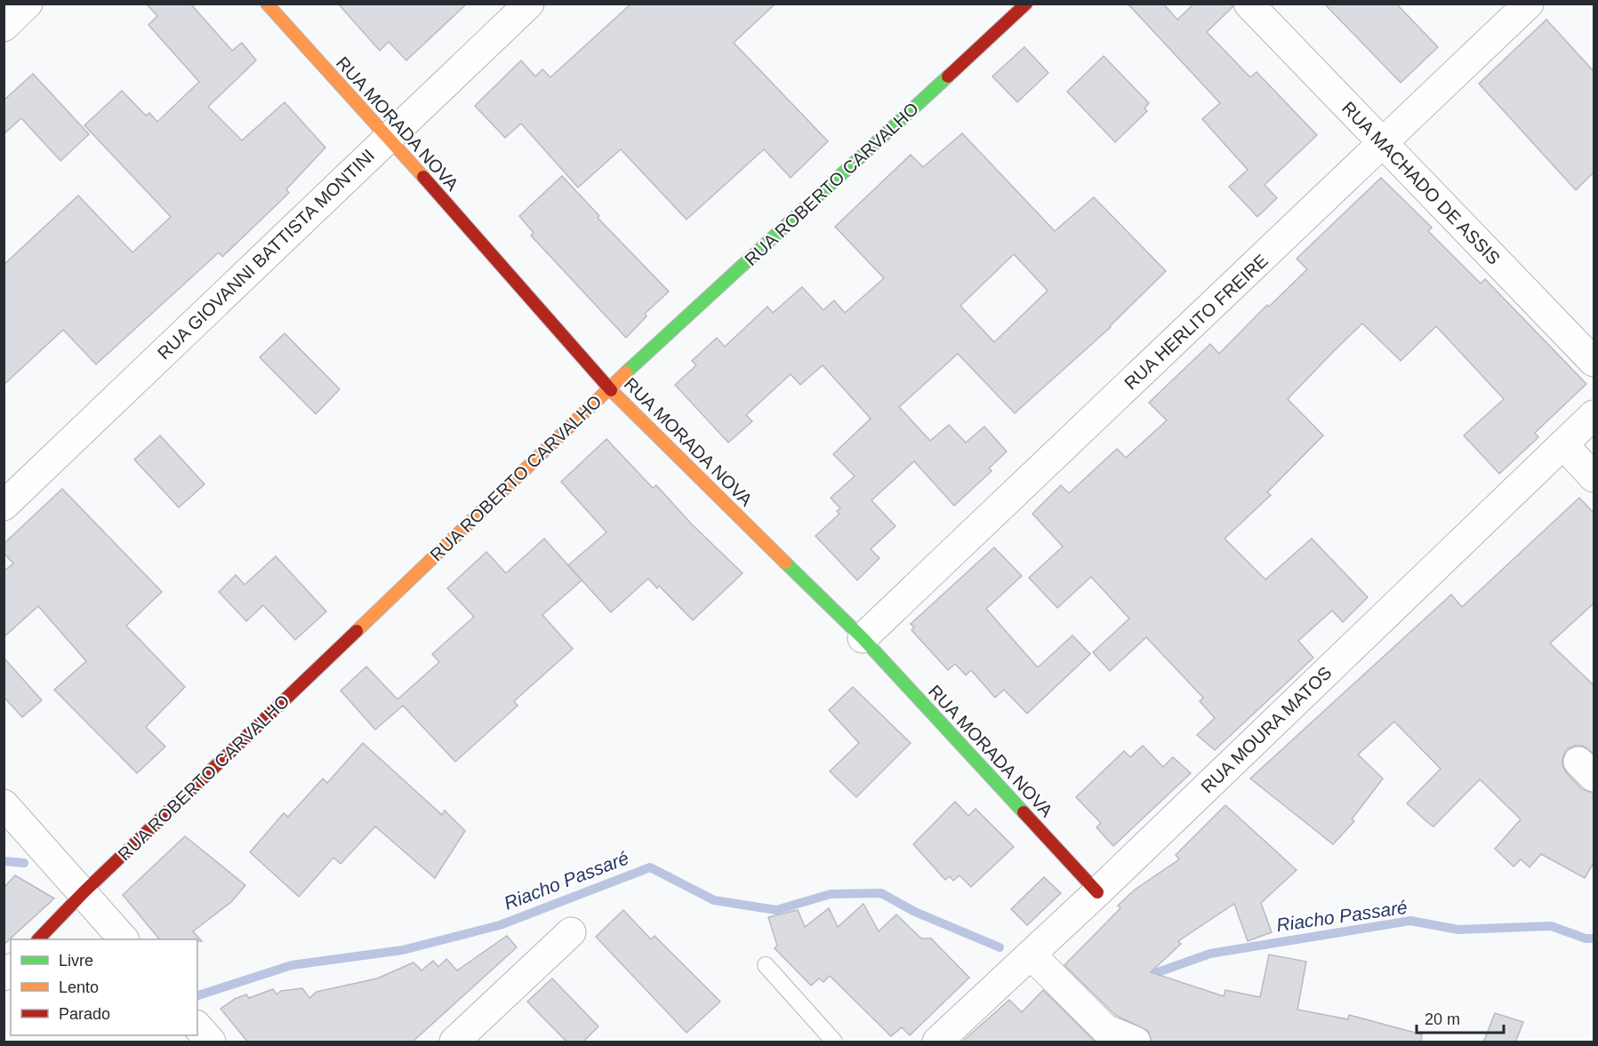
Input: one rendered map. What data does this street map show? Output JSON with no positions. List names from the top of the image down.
{
  "streets": {
    "street": [
      "RUA MORADA NOVA",
      "RUA MACHADO DE ASSIS",
      "RUA ROBERTO CARVALHO",
      "RUA GIOVANNI BATTISTA MONTINI",
      "RUA HERLITO FREIRE",
      "RUA MOURA MATOS"
    ]
  },
  "crossings": [
    ["RUA MORADA NOVA", "RUA ROBERTO CARVALHO"],
    ["RUA MORADA NOVA", "RUA GIOVANNI BATTISTA MONTINI"],
    ["RUA MORADA NOVA", "RUA HERLITO FREIRE"],
    ["RUA MORADA NOVA", "RUA MOURA MATOS"],
    ["RUA MACHADO DE ASSIS", "RUA HERLITO FREIRE"]
  ],
  "water": ["Riacho Passaré"],
  "legend": ["Livre", "Lento", "Parado"],
  "scale_bar": "20 m"
}
